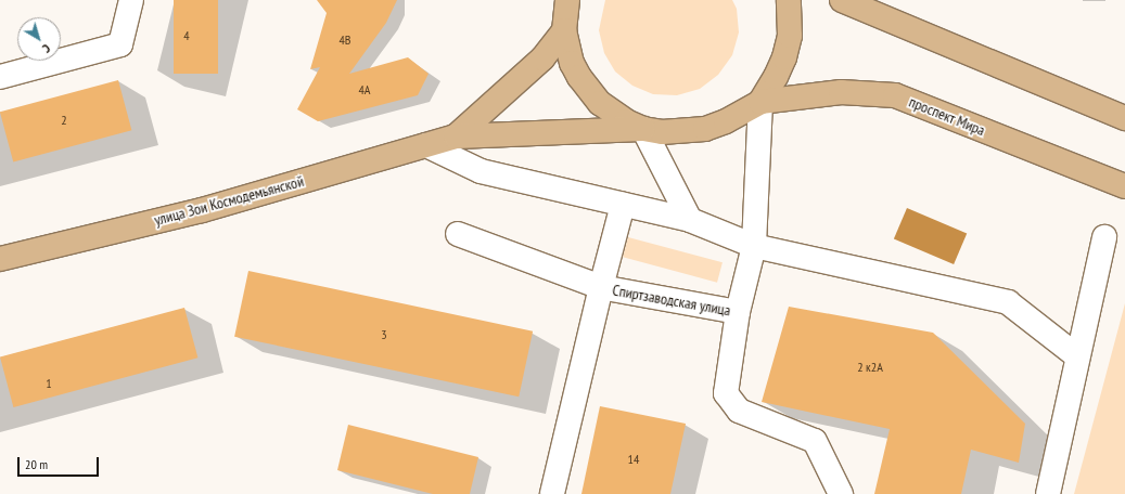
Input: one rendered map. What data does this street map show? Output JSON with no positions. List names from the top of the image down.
{
  "streets": {
    "main road": ["проспект Мира", "улица Зои Космодемьянской"],
    "street": ["Спиртзаводская улица"]
  },
  "crossings": [
    ["проспект Мира", "Спиртзаводская улица"]
  ],
  "house_numbers": [
    "4",
    "4В",
    "4А",
    "2",
    "3",
    "2 к2А",
    "1",
    "14"
  ],
  "scale_bar": "20 m",
  "north": "bottom right"
}
